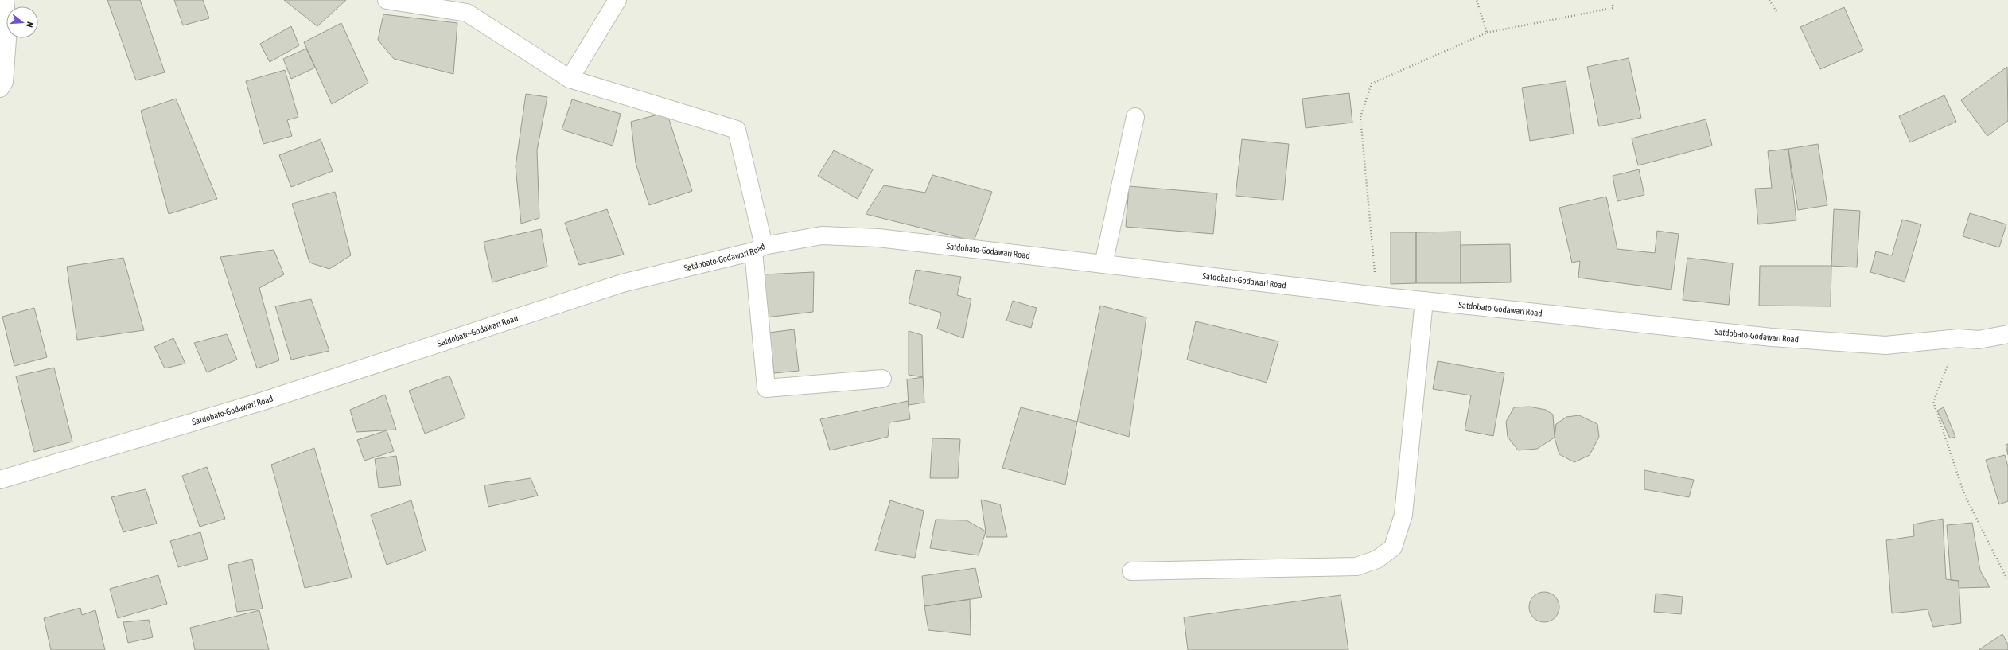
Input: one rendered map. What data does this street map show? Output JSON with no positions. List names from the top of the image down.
{
  "streets": {
    "street": ["Satdobato-Godawari Road"]
  },
  "north": "right"
}
